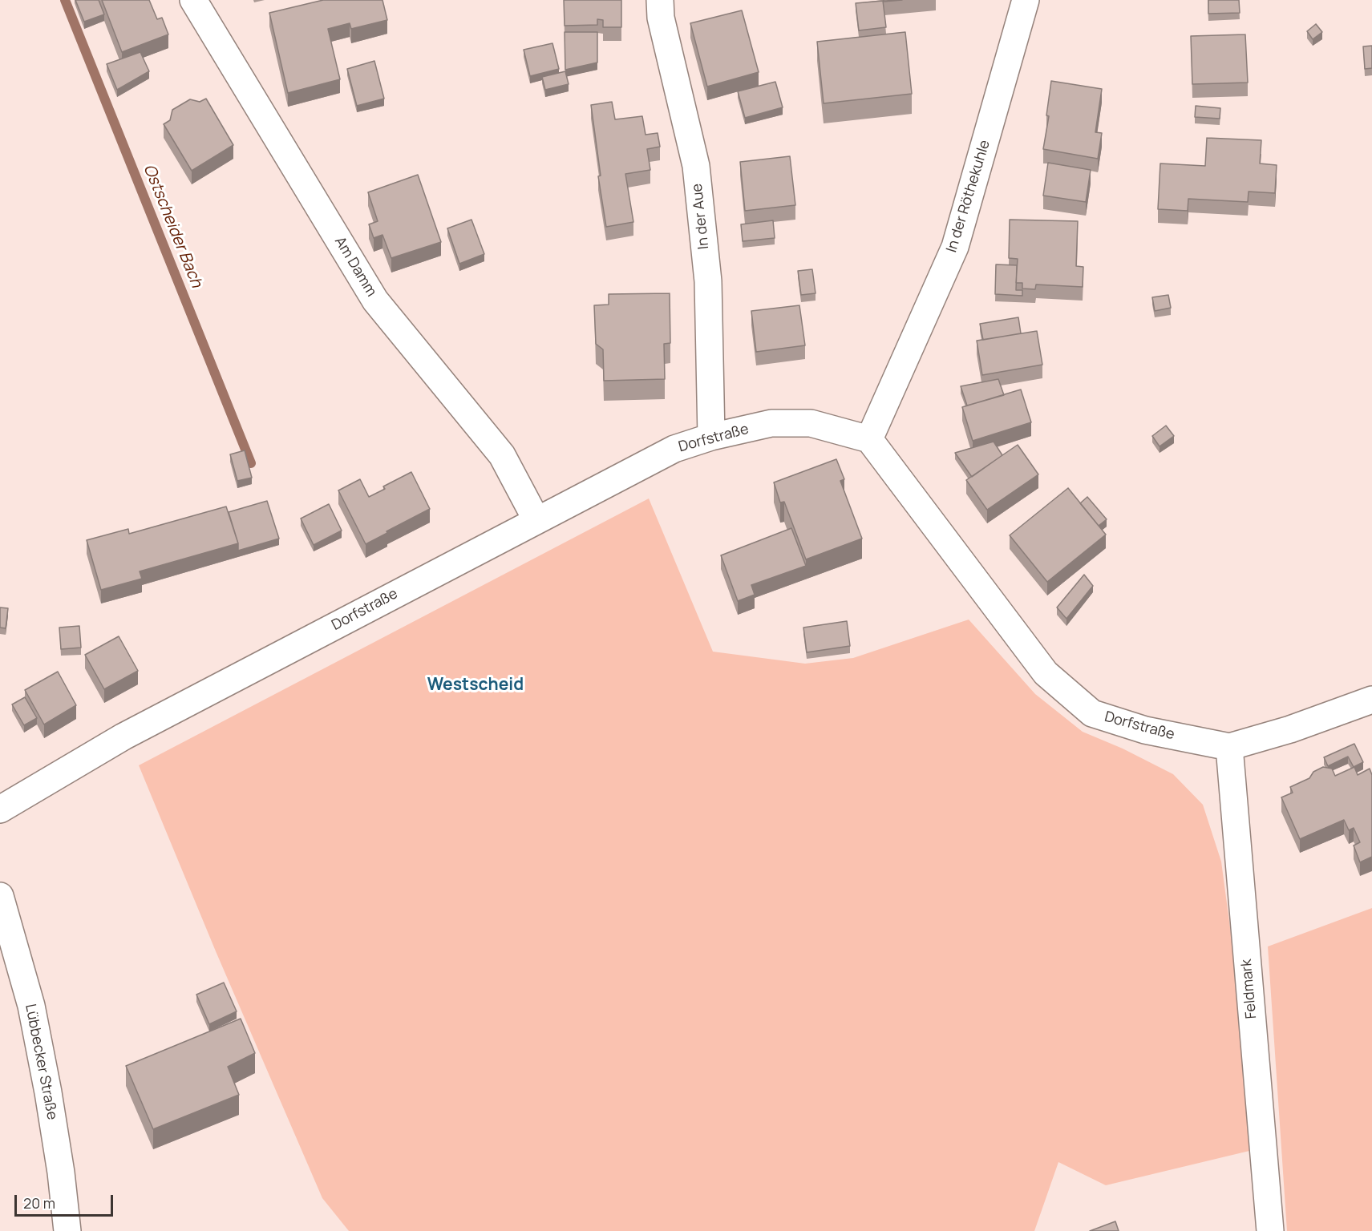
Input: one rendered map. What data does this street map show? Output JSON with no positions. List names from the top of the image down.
{
  "streets": {
    "street": [
      "In der Röthekuhle",
      "In der Aue",
      "Am Damm",
      "Dorfstraße",
      "Feldmark",
      "Lübbecker Straße"
    ]
  },
  "crossings": [
    ["In der Röthekuhle", "Dorfstraße"],
    ["In der Aue", "Dorfstraße"],
    ["Am Damm", "Dorfstraße"],
    ["Dorfstraße", "Feldmark"]
  ],
  "districts": ["Westscheid"],
  "water": ["Ostscheider Bach"],
  "scale_bar": "20 m"
}
